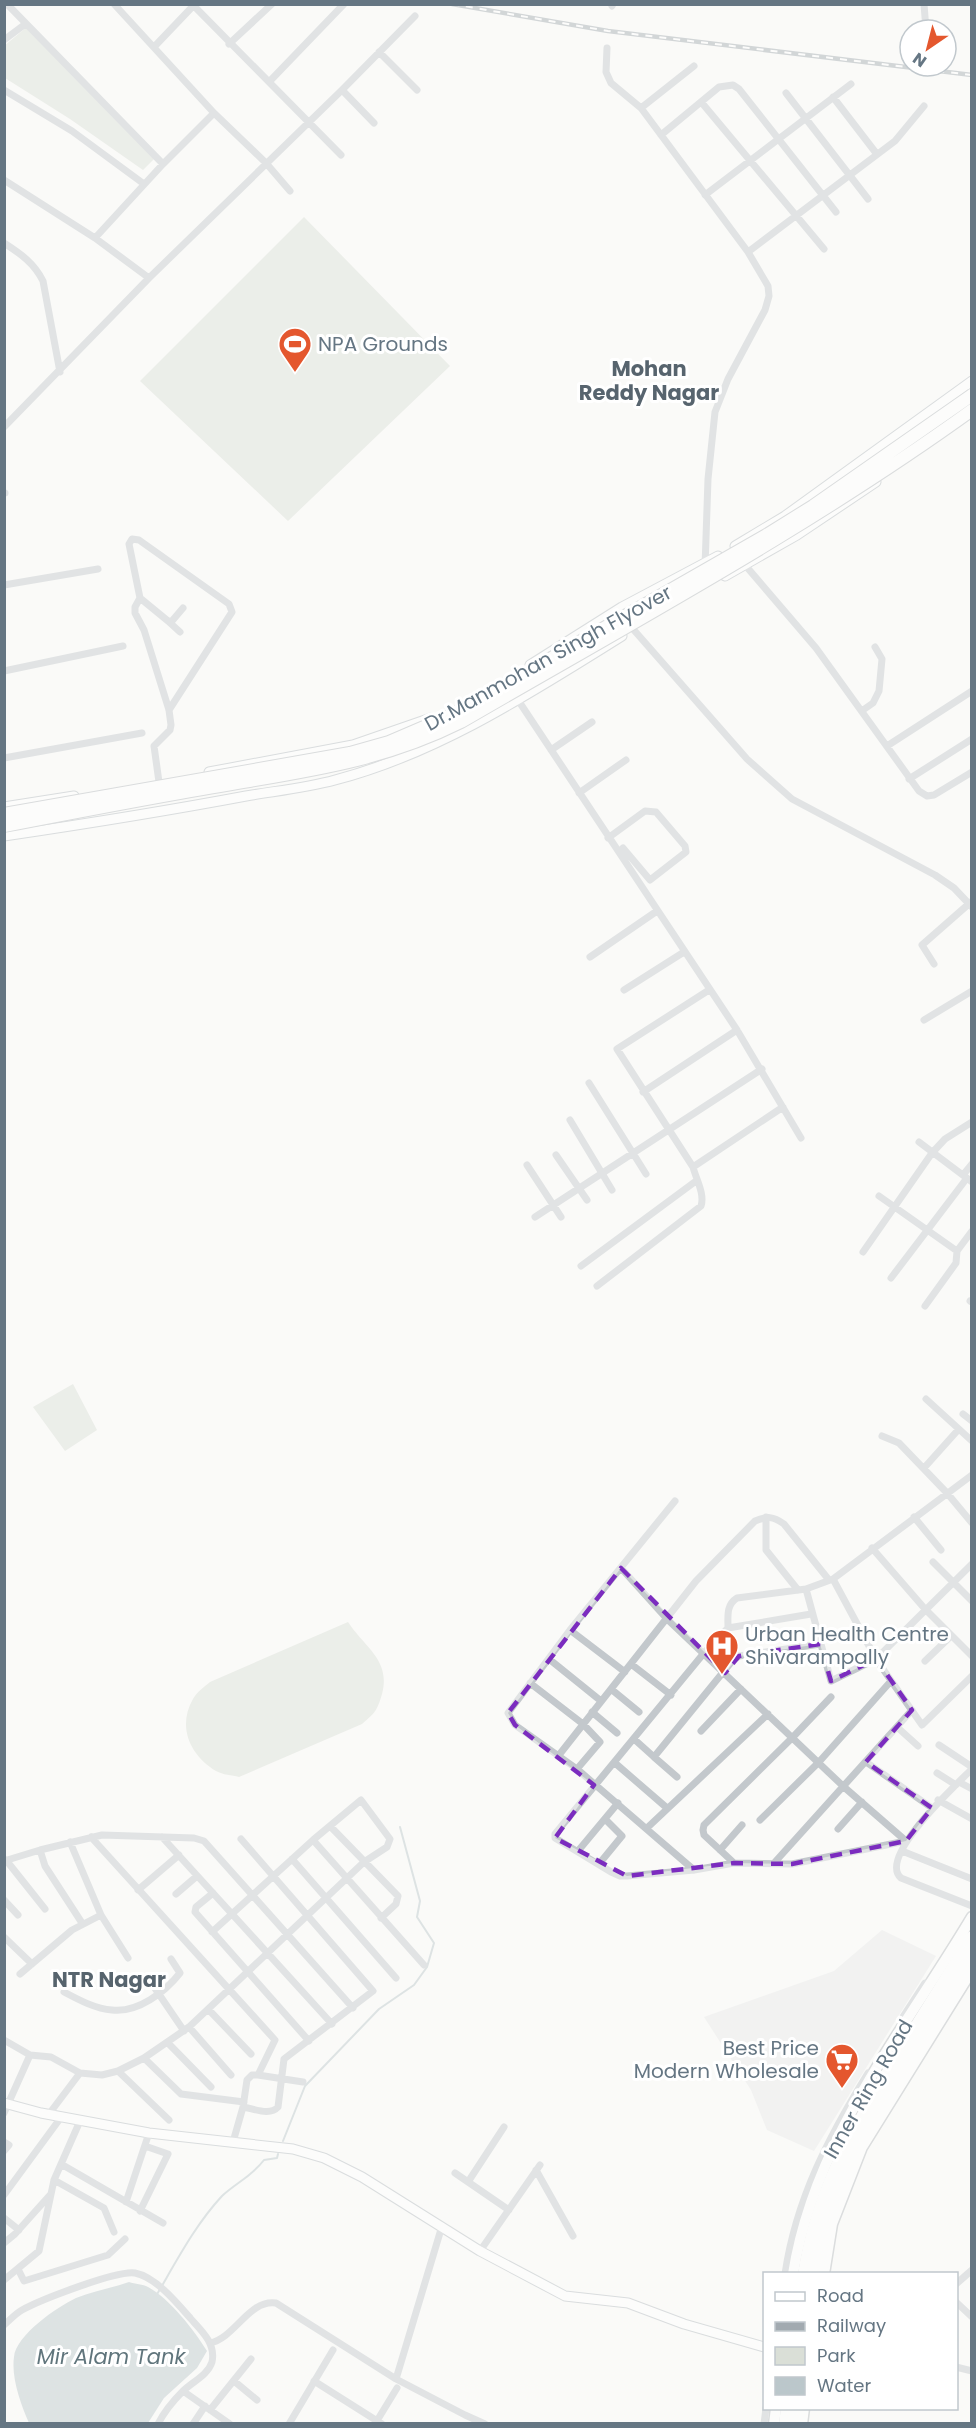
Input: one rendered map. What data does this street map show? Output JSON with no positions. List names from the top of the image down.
{
  "streets": {
    "highway": ["Dr.Manmohan Singh Flyover"],
    "main road": ["Inner Ring Road"]
  },
  "districts": ["Mohan Reddy Nagar", "NTR Nagar"],
  "water": ["Mir Alam Tank"],
  "places": {
    "sports": ["NPA Grounds"],
    "hospital": ["Urban Health Centre Shivarampally"],
    "supermarket": ["Best Price Modern Wholesale"]
  },
  "legend": [
    "Road",
    "Railway",
    "Park",
    "Water"
  ],
  "north": "bottom left"
}
